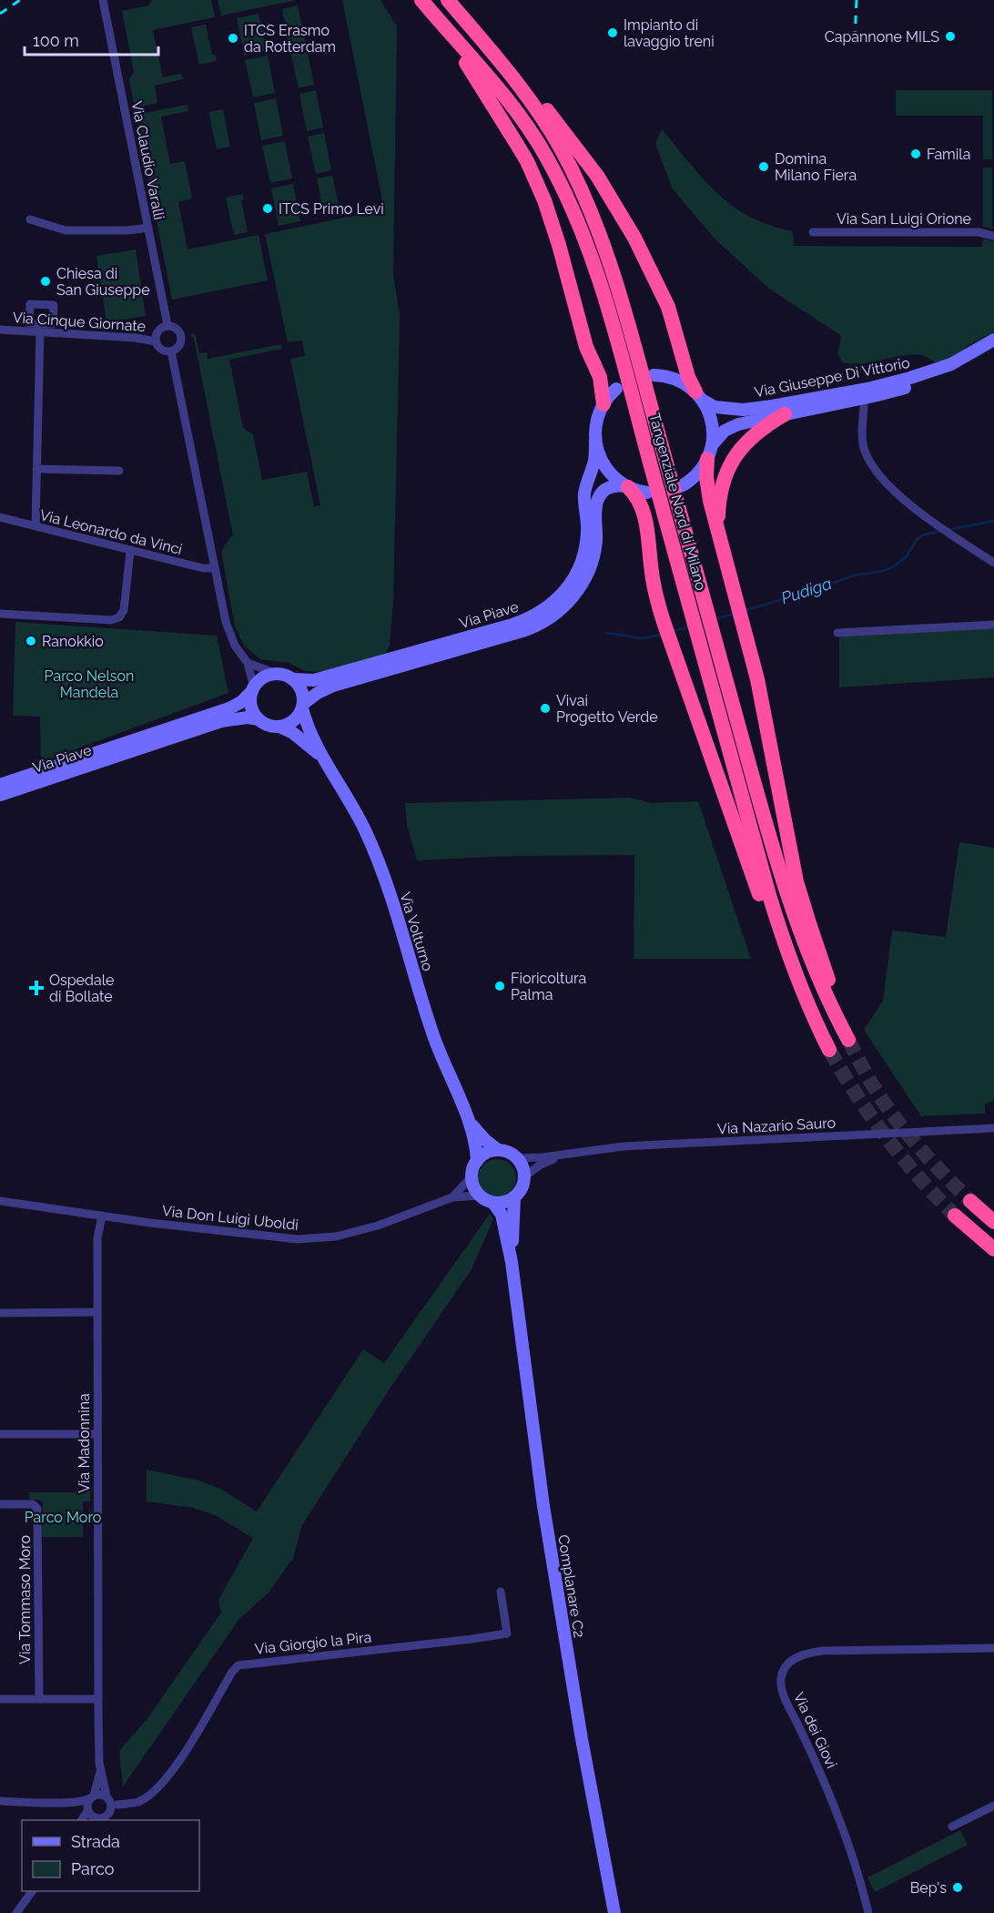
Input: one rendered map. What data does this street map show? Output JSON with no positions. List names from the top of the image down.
{
  "streets": {
    "highway": ["Tangenziale Nord di Milano"],
    "street": [
      "Via Claudio Varalli",
      "Via San Luigi Orione",
      "Via Cinque Giornate",
      "Via Giuseppe Di Vittorio",
      "Via Leonardo da Vinci",
      "Via Piave",
      "Via Volturno",
      "Via Nazario Sauro",
      "Via Don Luigi Uboldi",
      "Via Madonnina",
      "Complanare C2",
      "Via Tommaso Moro",
      "Via Giorgio la Pira",
      "Via dei Giovi"
    ]
  },
  "crossings": [
    ["Via Claudio Varalli", "Via Cinque Giornate"],
    ["Tangenziale Nord di Milano", "Via Piave"],
    ["Via Piave", "Via Volturno"],
    ["Via Volturno", "Via Nazario Sauro"],
    ["Via Volturno", "Via Don Luigi Uboldi"],
    ["Via Volturno", "Complanare C2"],
    ["Via Nazario Sauro", "Via Don Luigi Uboldi"],
    ["Via Nazario Sauro", "Complanare C2"],
    ["Via Don Luigi Uboldi", "Via Madonnina"],
    ["Via Don Luigi Uboldi", "Complanare C2"]
  ],
  "water": ["Pudiga"],
  "parks": ["Parco Nelson Mandela", "Parco Moro"],
  "places": {
    "other": [
      "Impianto di lavaggio treni",
      "Capannone MILS",
      "ITCS Erasmo da Rotterdam",
      "Famila",
      "Domina Milano Fiera",
      "ITCS Primo Levi",
      "Chiesa di San Giuseppe",
      "Ranokkio",
      "Vivai Progetto Verde",
      "Fioricoltura Palma",
      "Bep's"
    ],
    "health": ["Ospedale di Bollate"]
  },
  "legend": ["Strada", "Parco"],
  "scale_bar": "100 m"
}
